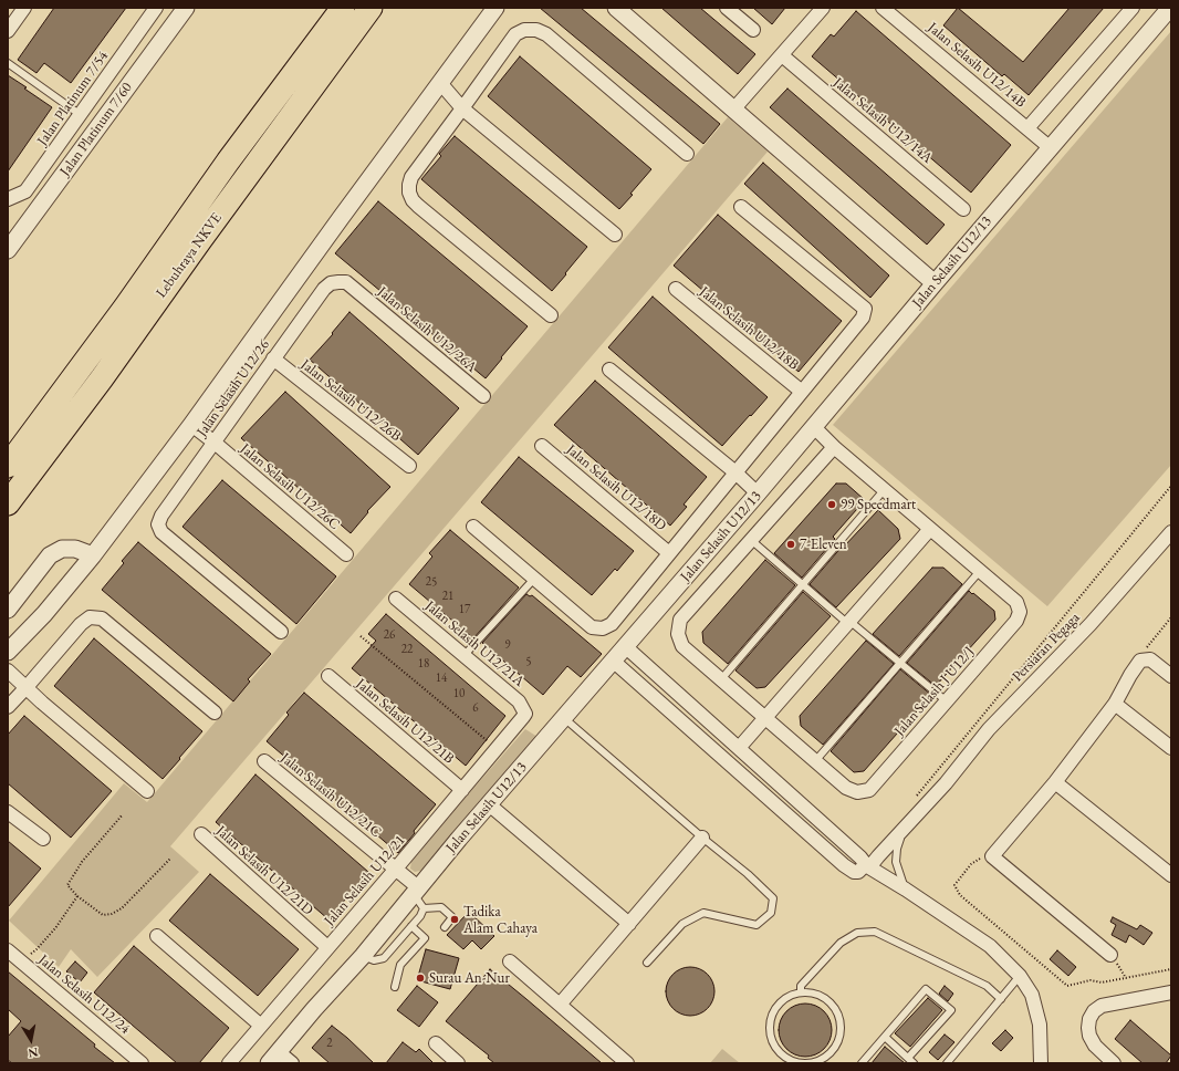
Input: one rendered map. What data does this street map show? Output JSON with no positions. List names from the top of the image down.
{
  "streets": {
    "highway": ["Lebuhraya NKVE"],
    "street": [
      "Jalan Selasih U12/14B",
      "Jalan Platinum 7/54",
      "Jalan Selasih U12/14A",
      "Jalan Platinum 7/60",
      "Jalan Selasih U12/13",
      "Jalan Selasih U12/18B",
      "Jalan Selasih U12/26A",
      "Jalan Selasih U12/26",
      "Jalan Selasih U12/26B",
      "Jalan Selasih U12/26C",
      "Jalan Selasih U12/18D",
      "Jalan Selasih U12/21A",
      "Persiaran Pegaga",
      "Jalan Selasih J U12/J",
      "Jalan Selasih U12/21B",
      "Jalan Selasih U12/21C",
      "Jalan Selasih U12/21D",
      "Jalan Selasih U12/21",
      "Jalan Selasih U12/24"
    ]
  },
  "crossings": [
    ["Jalan Selasih U12/14B", "Jalan Selasih U12/13"],
    ["Jalan Selasih U12/13", "Jalan Selasih U12/21C"],
    ["Jalan Selasih U12/26A", "Jalan Selasih U12/26"],
    ["Jalan Selasih U12/26", "Jalan Selasih U12/26B"],
    ["Jalan Selasih U12/26", "Jalan Selasih U12/26C"],
    ["Jalan Selasih U12/21A", "Jalan Selasih U12/21"],
    ["Jalan Selasih U12/21B", "Jalan Selasih U12/21"],
    ["Jalan Selasih U12/21C", "Jalan Selasih U12/21"],
    ["Jalan Selasih U12/21D", "Jalan Selasih U12/21"]
  ],
  "places": [
    "99 Speedmart",
    "7-Eleven",
    "Tadika Alam Cahaya",
    "Surau An-Nur"
  ],
  "house_numbers": [
    "25",
    "21",
    "17",
    "26",
    "9",
    "22",
    "5",
    "18",
    "14",
    "10",
    "6",
    "2"
  ],
  "north": "bottom"
}
